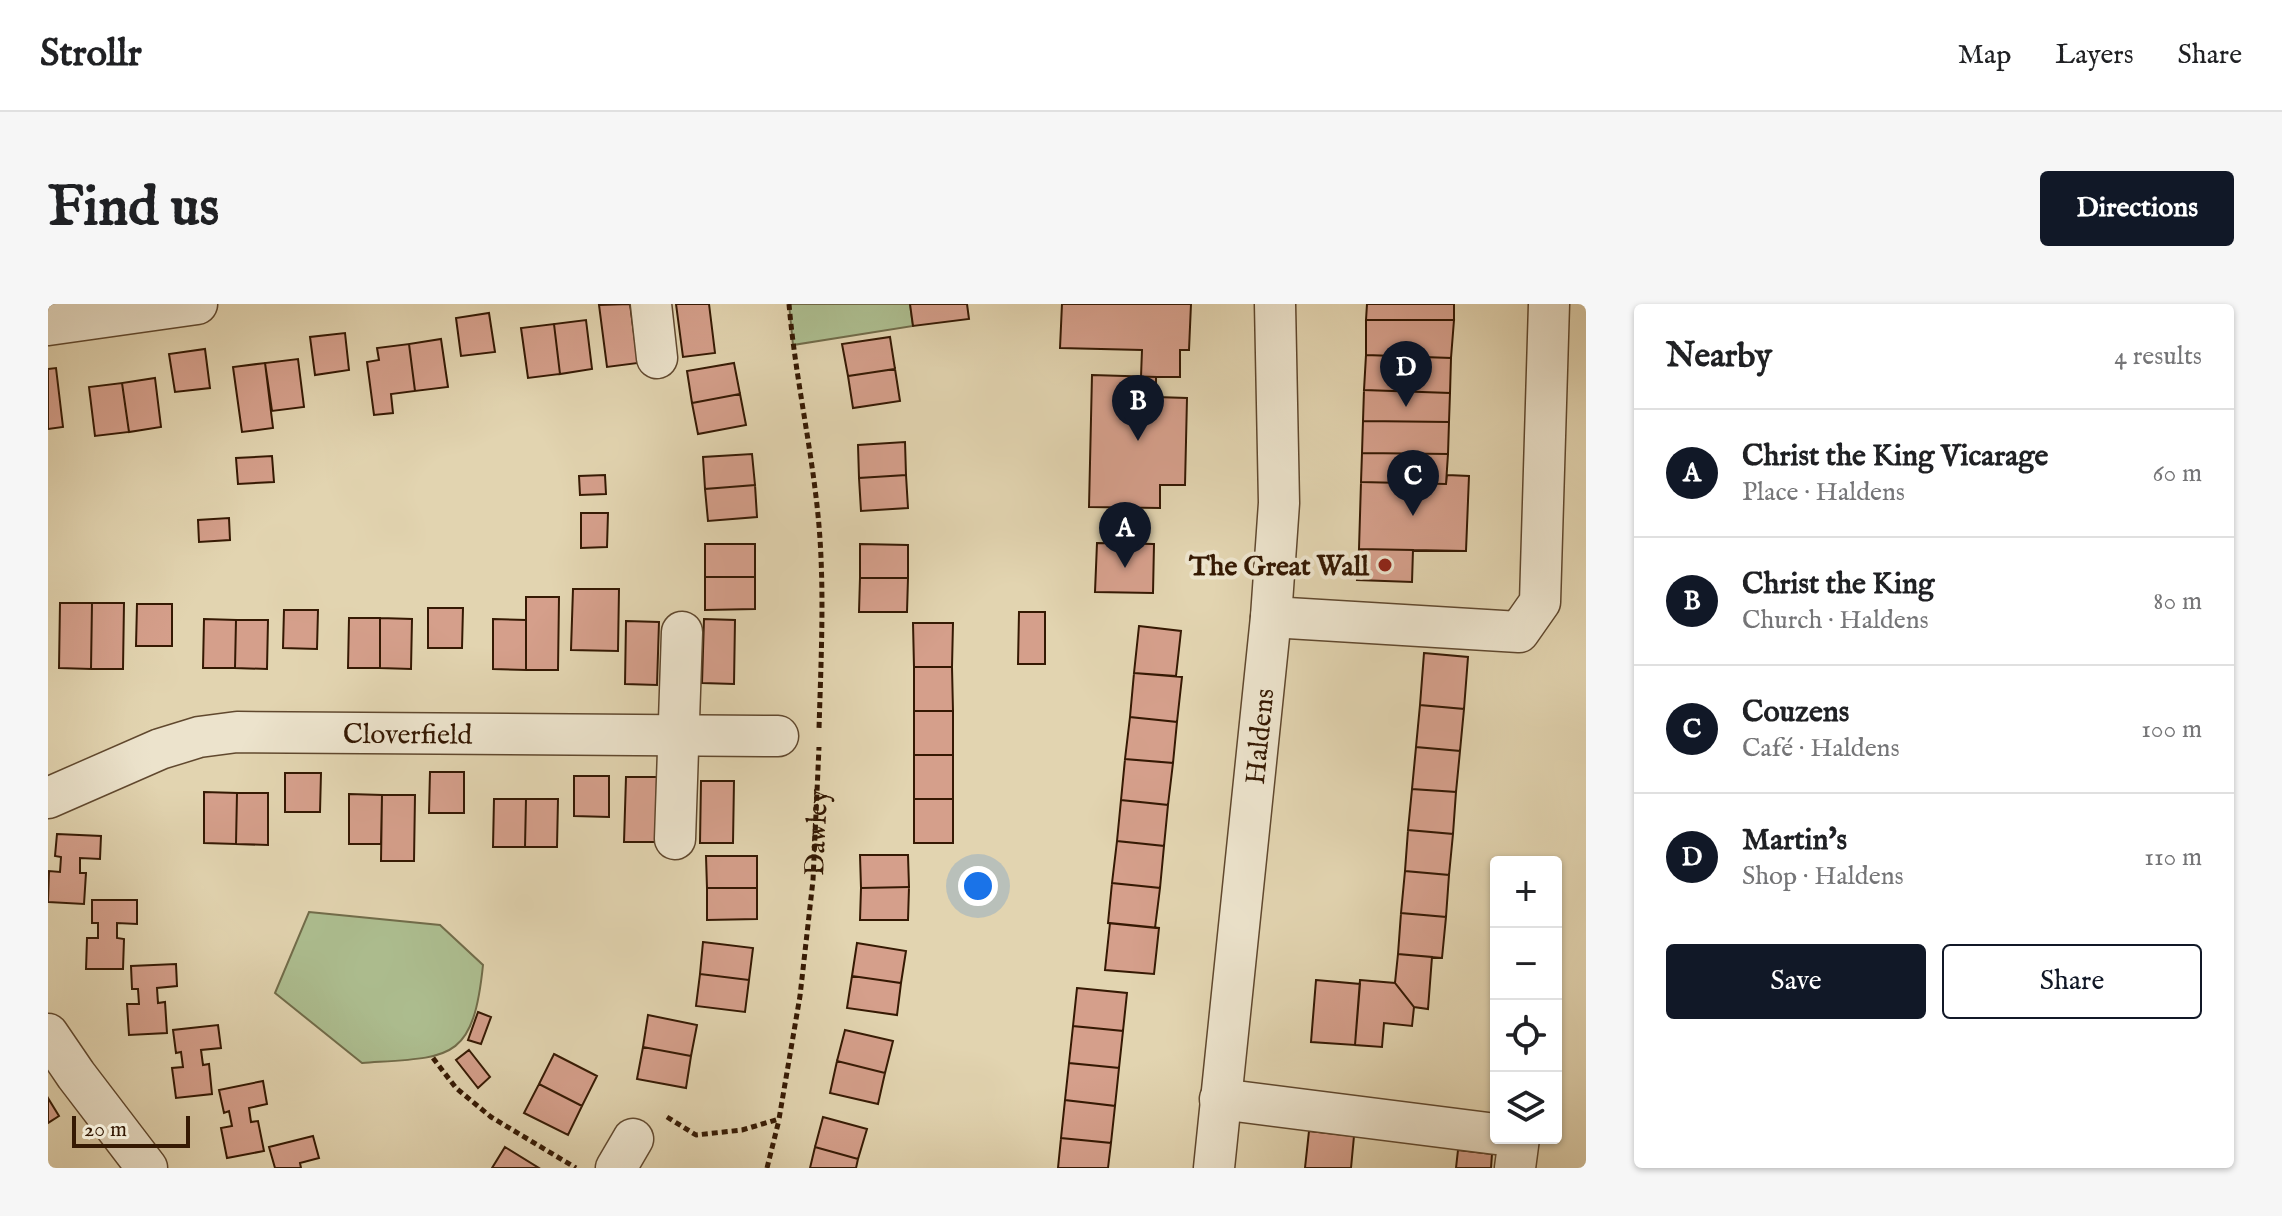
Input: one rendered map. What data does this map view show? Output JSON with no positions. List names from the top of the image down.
{
  "streets": {
    "street": ["Cloverfield", "Haldens"],
    "path": ["Dawley"]
  },
  "places": ["The Great Wall"],
  "scale_bar": "20 m",
  "page": {
    "header": "Strollr",
    "nav": ["Map", "Layers", "Share"],
    "buttons": [
      "Directions",
      ["Save", "Share"]
    ],
    "title": "Find us",
    "heading": ["Nearby", "4 results"],
    "pins": [
      "D",
      "B",
      "C",
      "A"
    ],
    "list": [
      {
        "mark": "A",
        "name": "Christ the King Vicarage",
        "note": "Place · Haldens",
        "value": "60 m"
      },
      {
        "mark": "B",
        "name": "Christ the King",
        "note": "Church · Haldens",
        "value": "80 m"
      },
      {
        "mark": "C",
        "name": "Couzens",
        "note": "Café · Haldens",
        "value": "100 m"
      },
      {
        "mark": "D",
        "name": "Martin's",
        "note": "Shop · Haldens",
        "value": "110 m"
      }
    ],
    "map_buttons": ["+", "−"],
    "scale": "20 m"
  }
}
